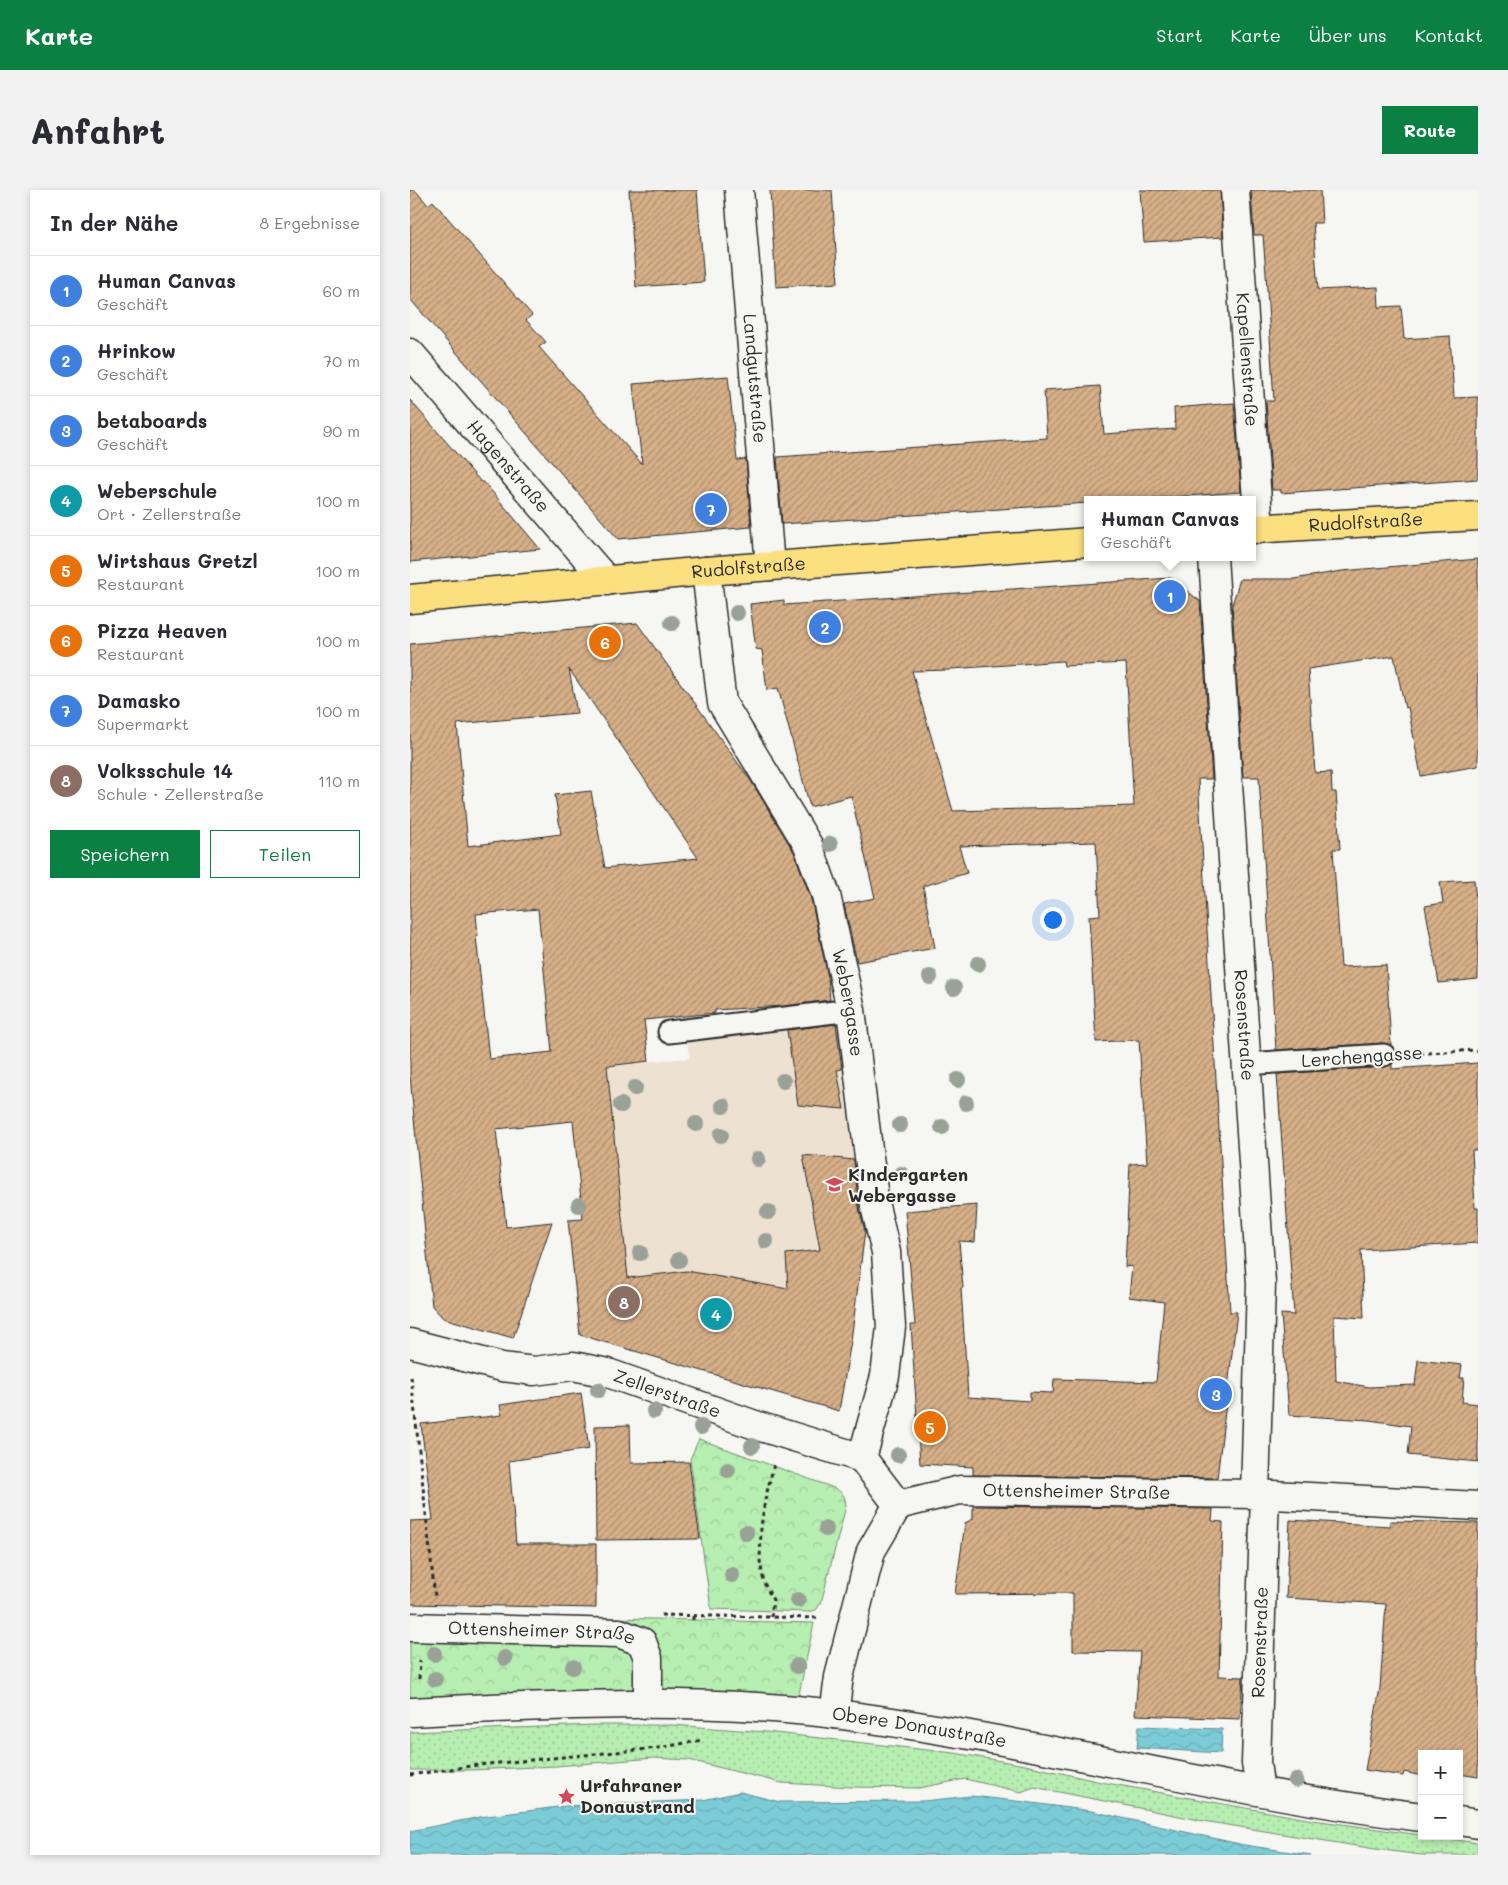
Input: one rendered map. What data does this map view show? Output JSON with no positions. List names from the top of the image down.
{
  "streets": {
    "main road": ["Rudolfstraße"],
    "street": [
      "Kapellenstraße",
      "Landgutstraße",
      "Hagenstraße",
      "Webergasse",
      "Rosenstraße",
      "Zellerstraße",
      "Ottensheimer Straße",
      "Obere Donaustraße"
    ],
    "lane": ["Lerchengasse"]
  },
  "crossings": [
    ["Landgutstraße", "Rudolfstraße"],
    ["Hagenstraße", "Rudolfstraße"],
    ["Rudolfstraße", "Webergasse"],
    ["Webergasse", "Zellerstraße"],
    ["Rosenstraße", "Lerchengasse"],
    ["Rosenstraße", "Ottensheimer Straße"],
    ["Rosenstraße", "Obere Donaustraße"],
    ["Ottensheimer Straße", "Obere Donaustraße"]
  ],
  "places": {
    "school or university": ["Kindergarten Webergasse"],
    "place": ["Urfahraner Donaustrand"]
  },
  "page": {
    "header": "Karte",
    "nav": [
      "Start",
      "Karte",
      "Über uns",
      "Kontakt"
    ],
    "buttons": [
      "Route",
      ["Speichern", "Teilen"]
    ],
    "title": "Anfahrt",
    "heading": ["In der Nähe", "8 Ergebnisse"],
    "list": [
      {
        "mark": "1",
        "name": "Human Canvas",
        "note": "Geschäft",
        "value": "60 m"
      },
      {
        "mark": "2",
        "name": "Hrinkow",
        "note": "Geschäft",
        "value": "70 m"
      },
      {
        "mark": "3",
        "name": "betaboards",
        "note": "Geschäft",
        "value": "90 m"
      },
      {
        "mark": "4",
        "name": "Weberschule",
        "note": "Ort · Zellerstraße",
        "value": "100 m"
      },
      {
        "mark": "5",
        "name": "Wirtshaus Gretzl",
        "note": "Restaurant",
        "value": "100 m"
      },
      {
        "mark": "6",
        "name": "Pizza Heaven",
        "note": "Restaurant",
        "value": "100 m"
      },
      {
        "mark": "7",
        "name": "Damasko",
        "note": "Supermarkt",
        "value": "100 m"
      },
      {
        "mark": "8",
        "name": "Volksschule 14",
        "note": "Schule · Zellerstraße",
        "value": "110 m"
      }
    ],
    "pins": [
      "7",
      "1",
      "2",
      "6",
      "8",
      "4",
      "3",
      "5"
    ],
    "popup": ["Human Canvas", "Geschäft"],
    "map_buttons": ["+", "−"]
  }
}
